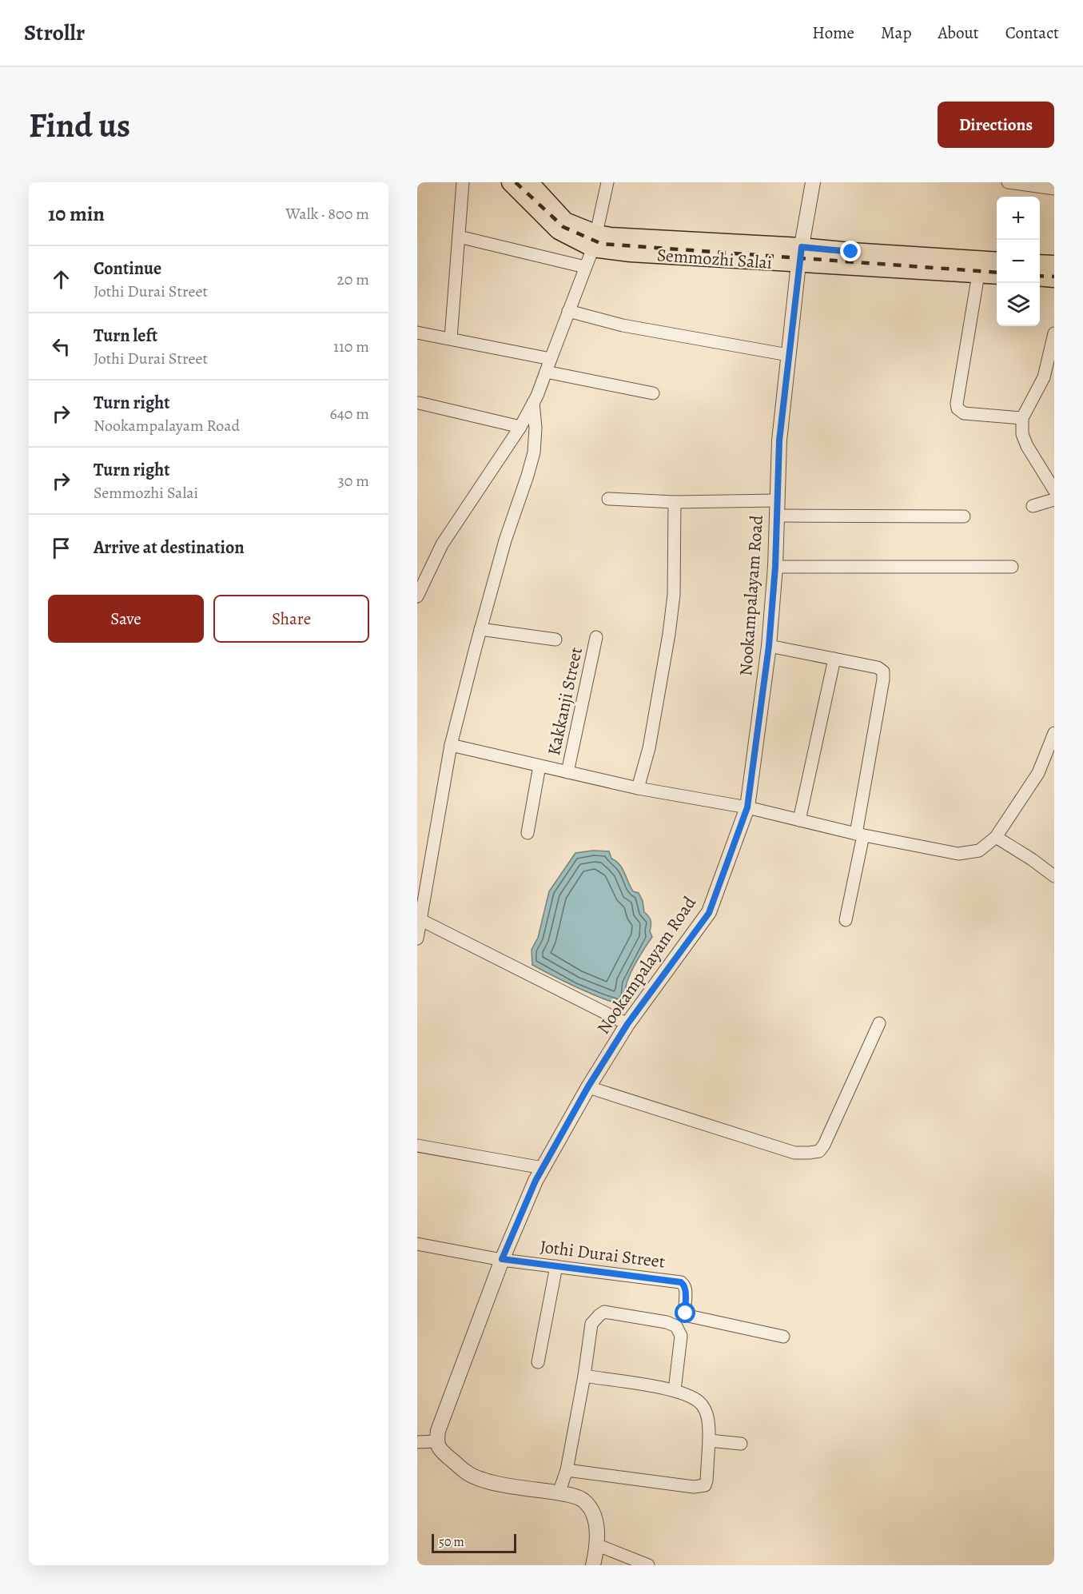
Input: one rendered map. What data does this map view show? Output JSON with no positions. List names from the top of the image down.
{
  "streets": {
    "main road": ["Semmozhi Salai"],
    "street": ["Nookampalayam Road", "Kakkanji Street", "Jothi Durai Street"]
  },
  "crossings": [
    ["Semmozhi Salai", "Nookampalayam Road"],
    ["Nookampalayam Road", "Jothi Durai Street"]
  ],
  "scale_bar": "50 m",
  "page": {
    "header": "Strollr",
    "nav": [
      "Home",
      "Map",
      "About",
      "Contact"
    ],
    "buttons": [
      "Directions",
      ["Save", "Share"]
    ],
    "title": "Find us",
    "heading": ["10 min", "Walk · 800 m"],
    "map_buttons": ["+", "−"],
    "list": [
      ["Continue", "Jothi Durai Street", "20 m"],
      ["Turn left", "Jothi Durai Street", "110 m"],
      ["Turn right", "Nookampalayam Road", "640 m"],
      ["Turn right", "Semmozhi Salai", "30 m"],
      "Arrive at destination"
    ],
    "scale": "50 m"
  }
}
